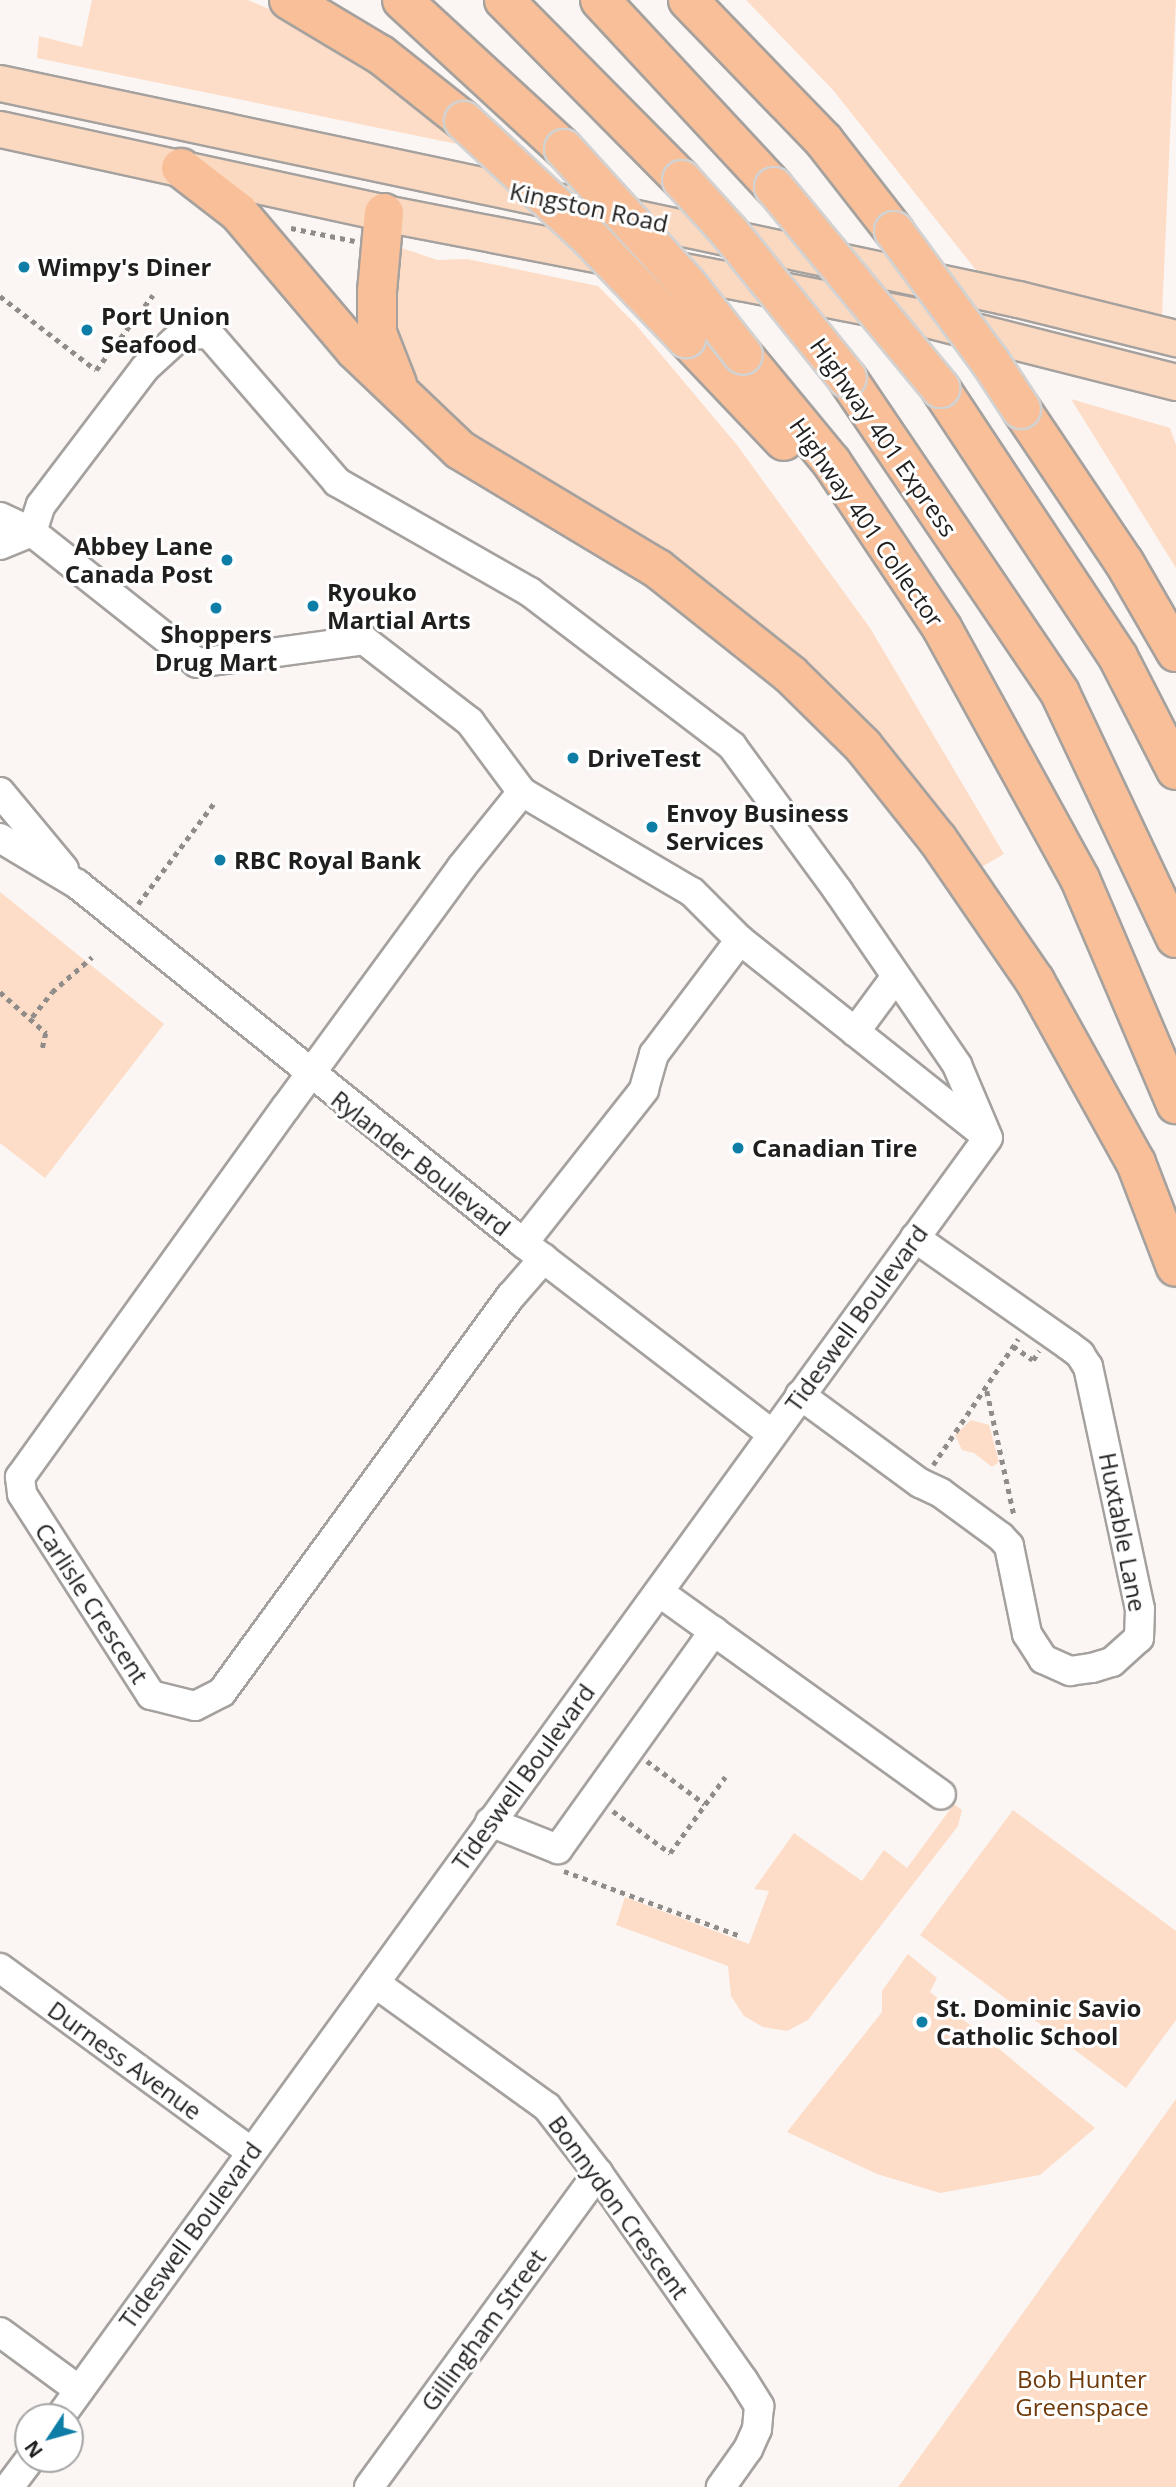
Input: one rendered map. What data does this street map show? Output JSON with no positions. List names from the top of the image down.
{
  "streets": {
    "highway": ["Highway 401 Express", "Highway 401 Collector"],
    "main road": ["Kingston Road"],
    "street": [
      "Rylander Boulevard",
      "Tideswell Boulevard",
      "Huxtable Lane",
      "Carlisle Crescent",
      "Durness Avenue",
      "Bonnydon Crescent",
      "Gillingham Street"
    ]
  },
  "crossings": [
    ["Rylander Boulevard", "Tideswell Boulevard"],
    ["Rylander Boulevard", "Carlisle Crescent"],
    ["Tideswell Boulevard", "Huxtable Lane"],
    ["Tideswell Boulevard", "Durness Avenue"],
    ["Tideswell Boulevard", "Bonnydon Crescent"],
    ["Bonnydon Crescent", "Gillingham Street"]
  ],
  "parks": ["Bob Hunter Greenspace"],
  "places": [
    "Wimpy's Diner",
    "Port Union Seafood",
    "Abbey Lane Canada Post",
    "Ryouko Martial Arts",
    "Shoppers Drug Mart",
    "DriveTest",
    "Envoy Business Services",
    "RBC Royal Bank",
    "Canadian Tire",
    "St. Dominic Savio Catholic School"
  ],
  "north": "bottom left"
}
